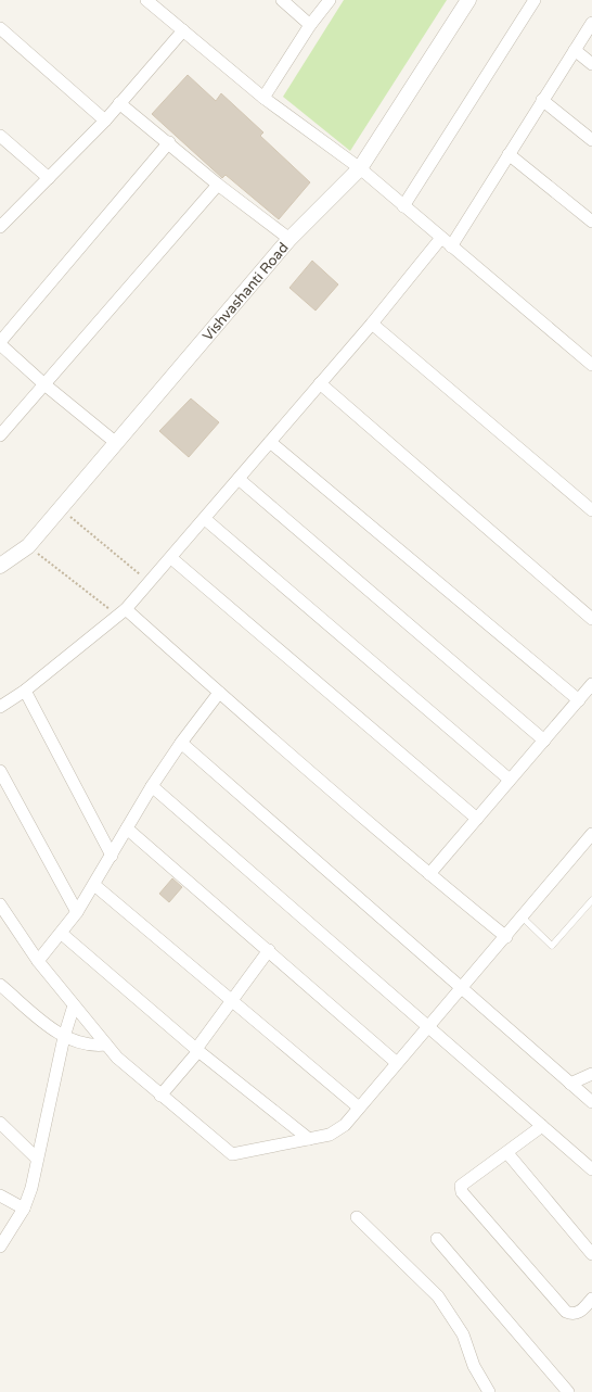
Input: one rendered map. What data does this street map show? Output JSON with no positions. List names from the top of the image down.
{
  "streets": {
    "street": ["Vishvashanti Road"]
  }
}
